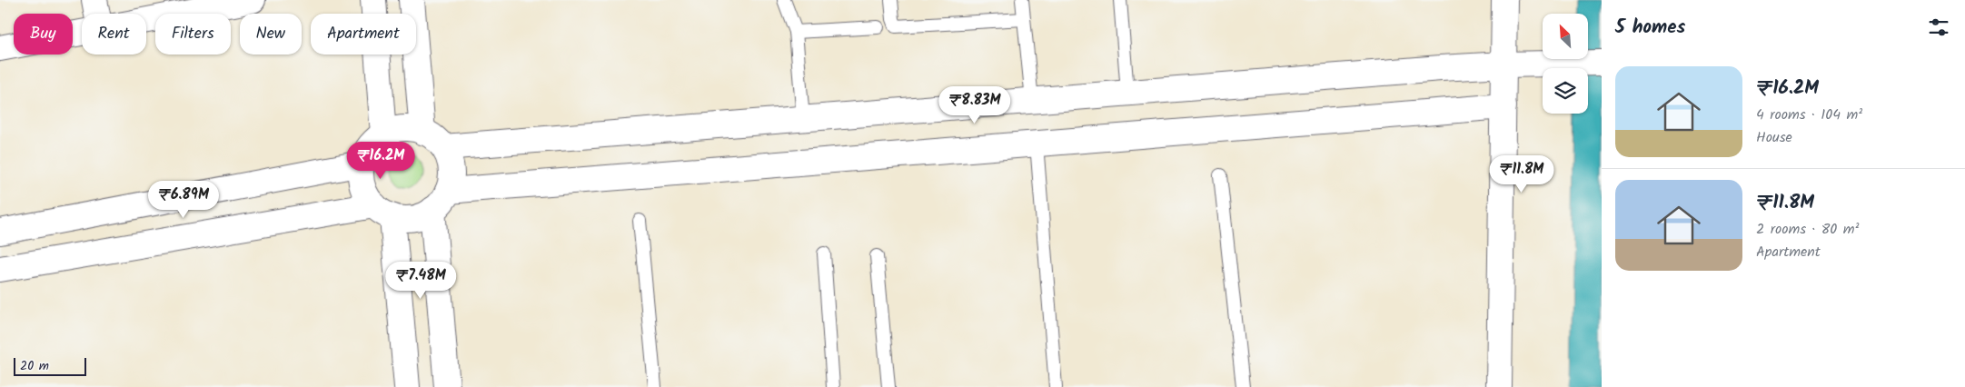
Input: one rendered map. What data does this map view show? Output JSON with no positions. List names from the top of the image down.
{
  "scale_bar": "20 m",
  "north": "top left",
  "page": {
    "heading": "5 homes",
    "chip": [
      "Buy",
      "Rent",
      "Filters",
      "New",
      "Apartment"
    ],
    "list": [
      {
        "name": "₹16.2M",
        "note": "4 rooms · 104 m² · House"
      },
      {
        "name": "₹11.8M",
        "note": "2 rooms · 80 m² · Apartment"
      }
    ],
    "price": [
      "₹8.83M",
      "₹16.2M",
      "₹11.8M",
      "₹6.89M",
      "₹7.48M"
    ],
    "scale": "20 m"
  }
}
